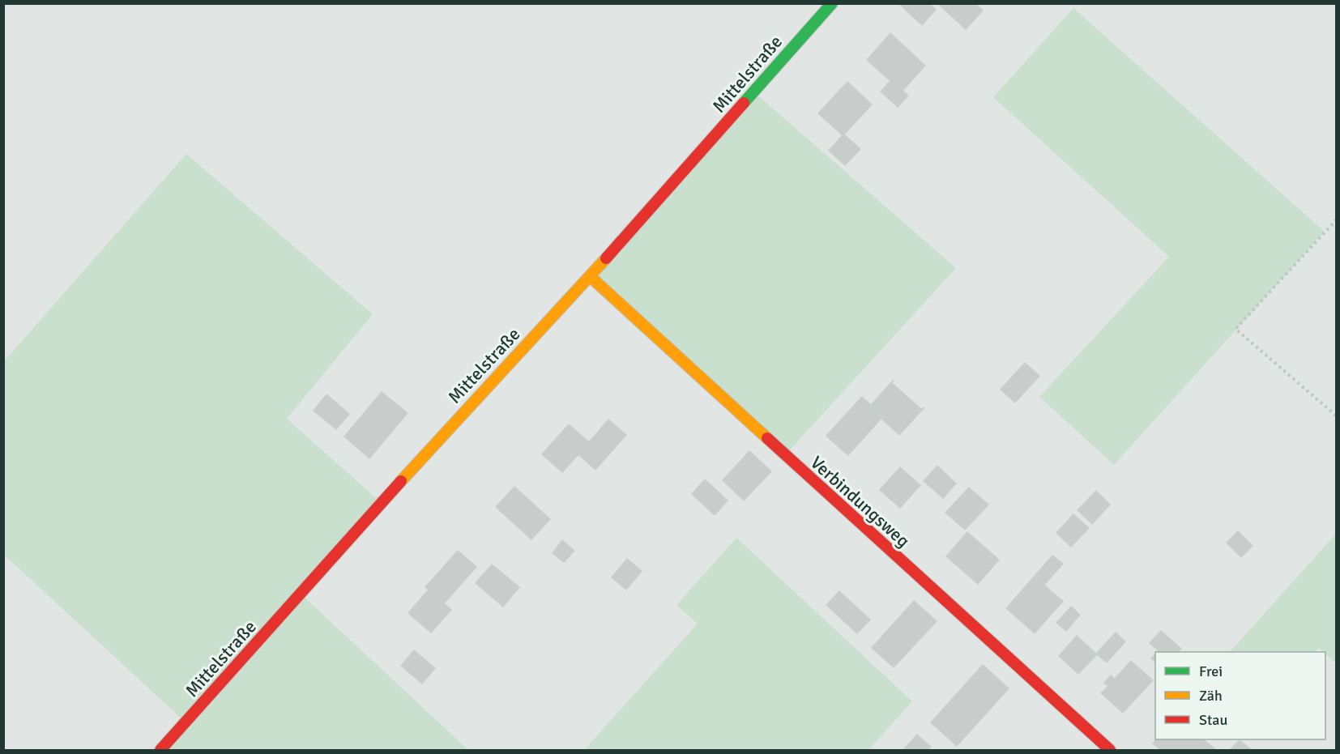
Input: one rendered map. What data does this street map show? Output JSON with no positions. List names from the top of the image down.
{
  "streets": {
    "street": ["Mittelstraße", "Verbindungsweg"]
  },
  "crossings": [
    ["Mittelstraße", "Verbindungsweg"]
  ],
  "legend": ["Frei", "Zäh", "Stau"]
}
